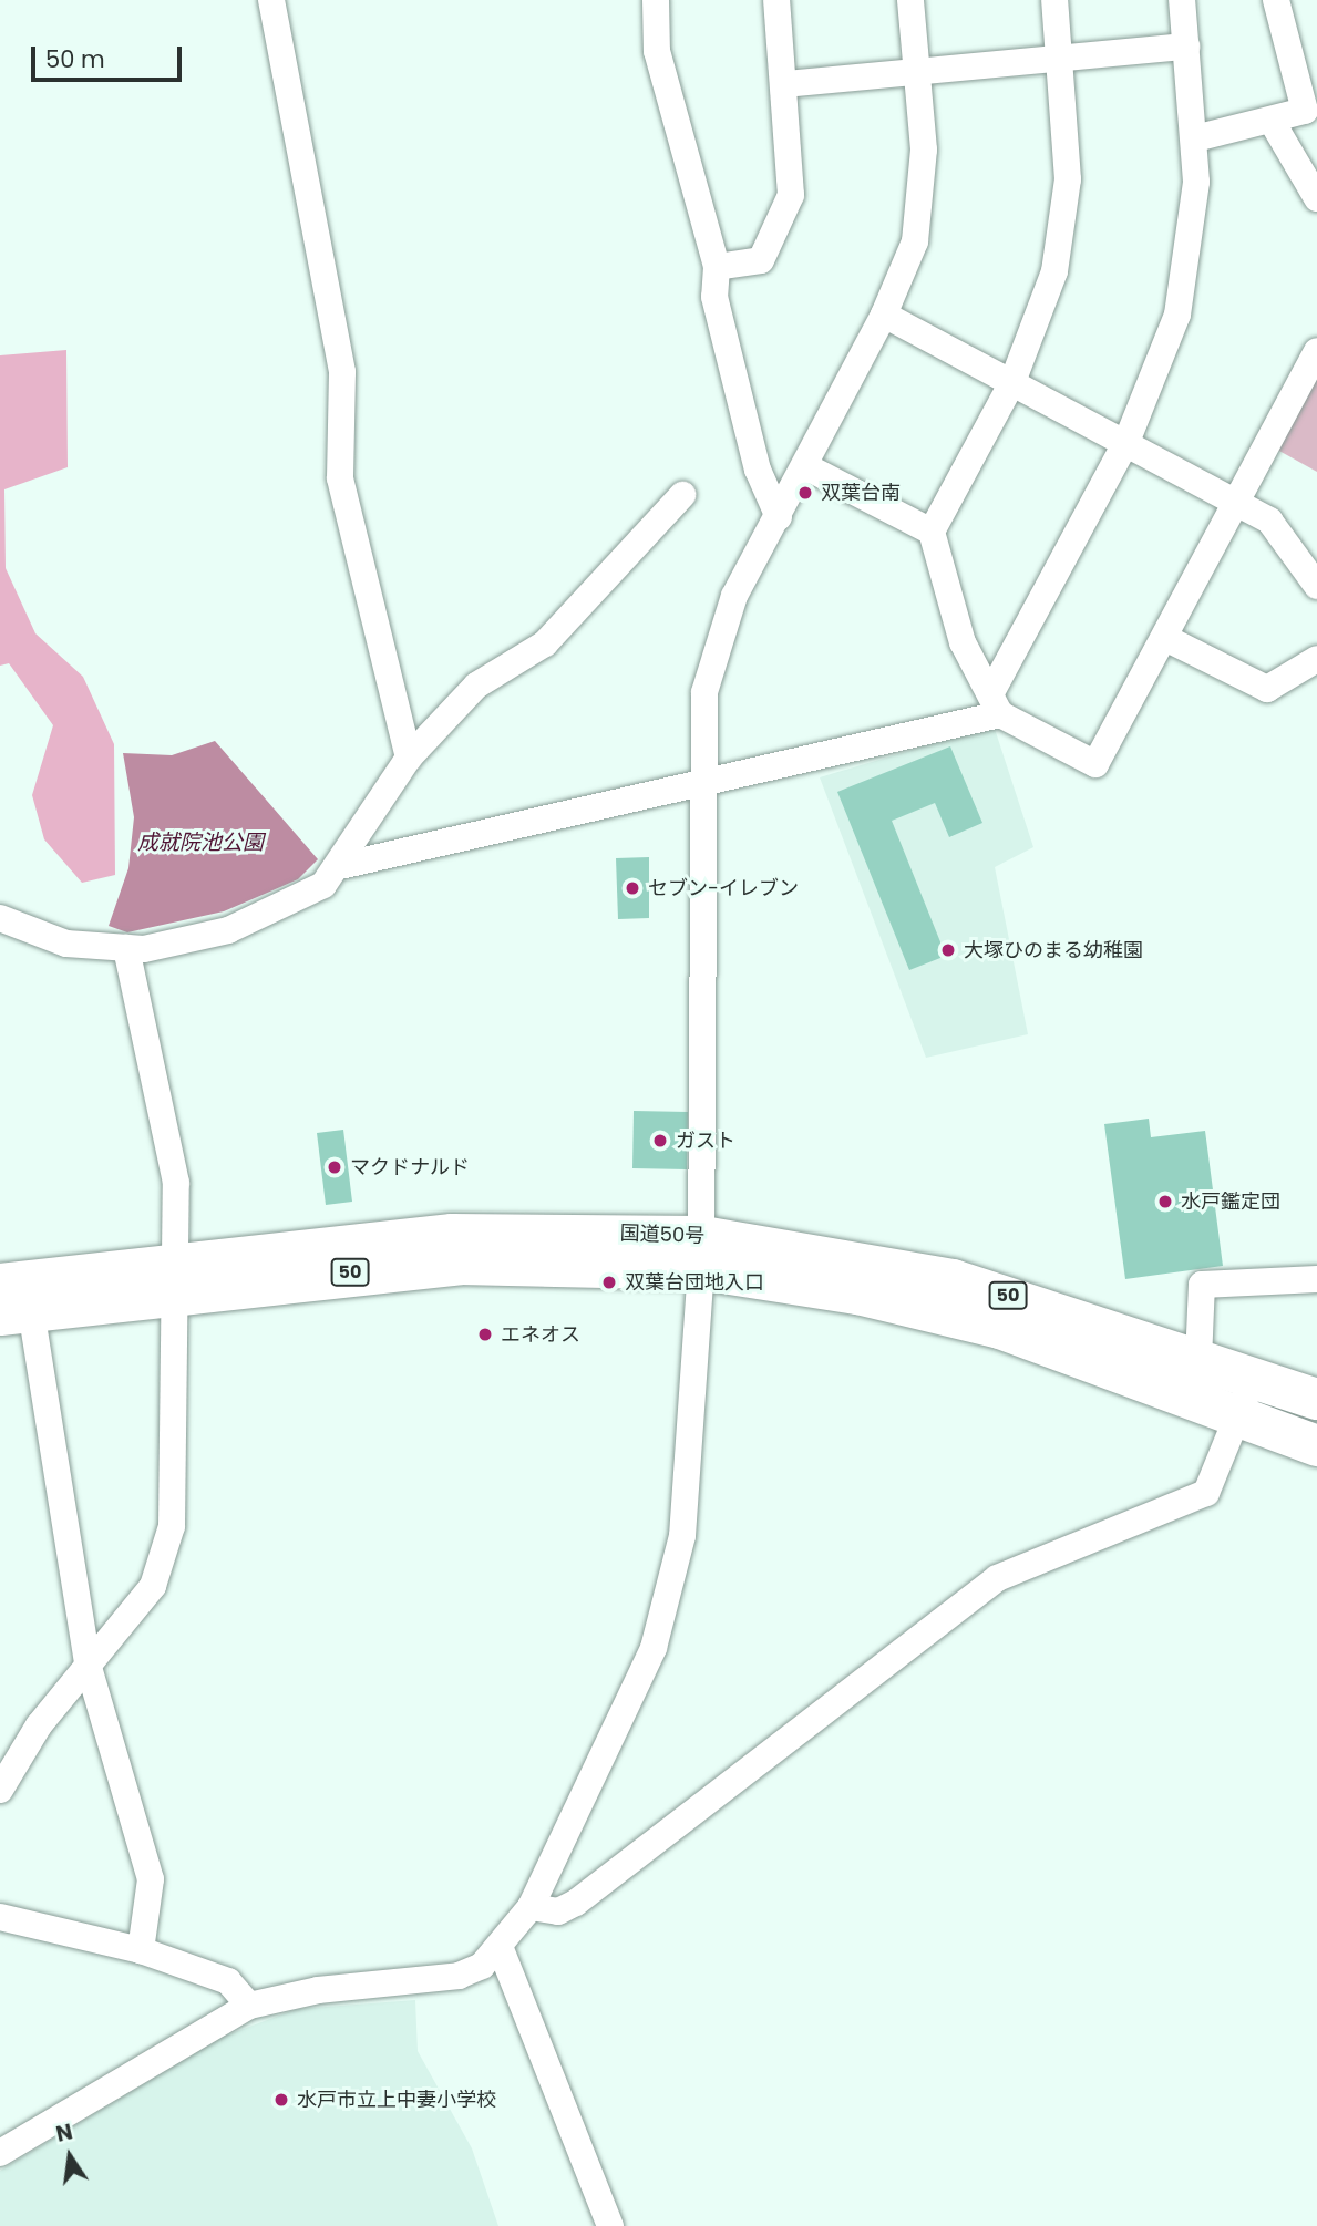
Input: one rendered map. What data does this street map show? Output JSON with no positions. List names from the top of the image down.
{
  "streets": {
    "highway": ["国道50号", "50"]
  },
  "water": ["成就院池公園"],
  "places": [
    "双葉台南",
    "セブン-イレブン",
    "大塚ひのまる幼稚園",
    "ガスト",
    "マクドナルド",
    "水戸鑑定団",
    "双葉台団地入口",
    "エネオス",
    "水戸市立上中妻小学校"
  ],
  "scale_bar": "50 m",
  "north": "top"
}
